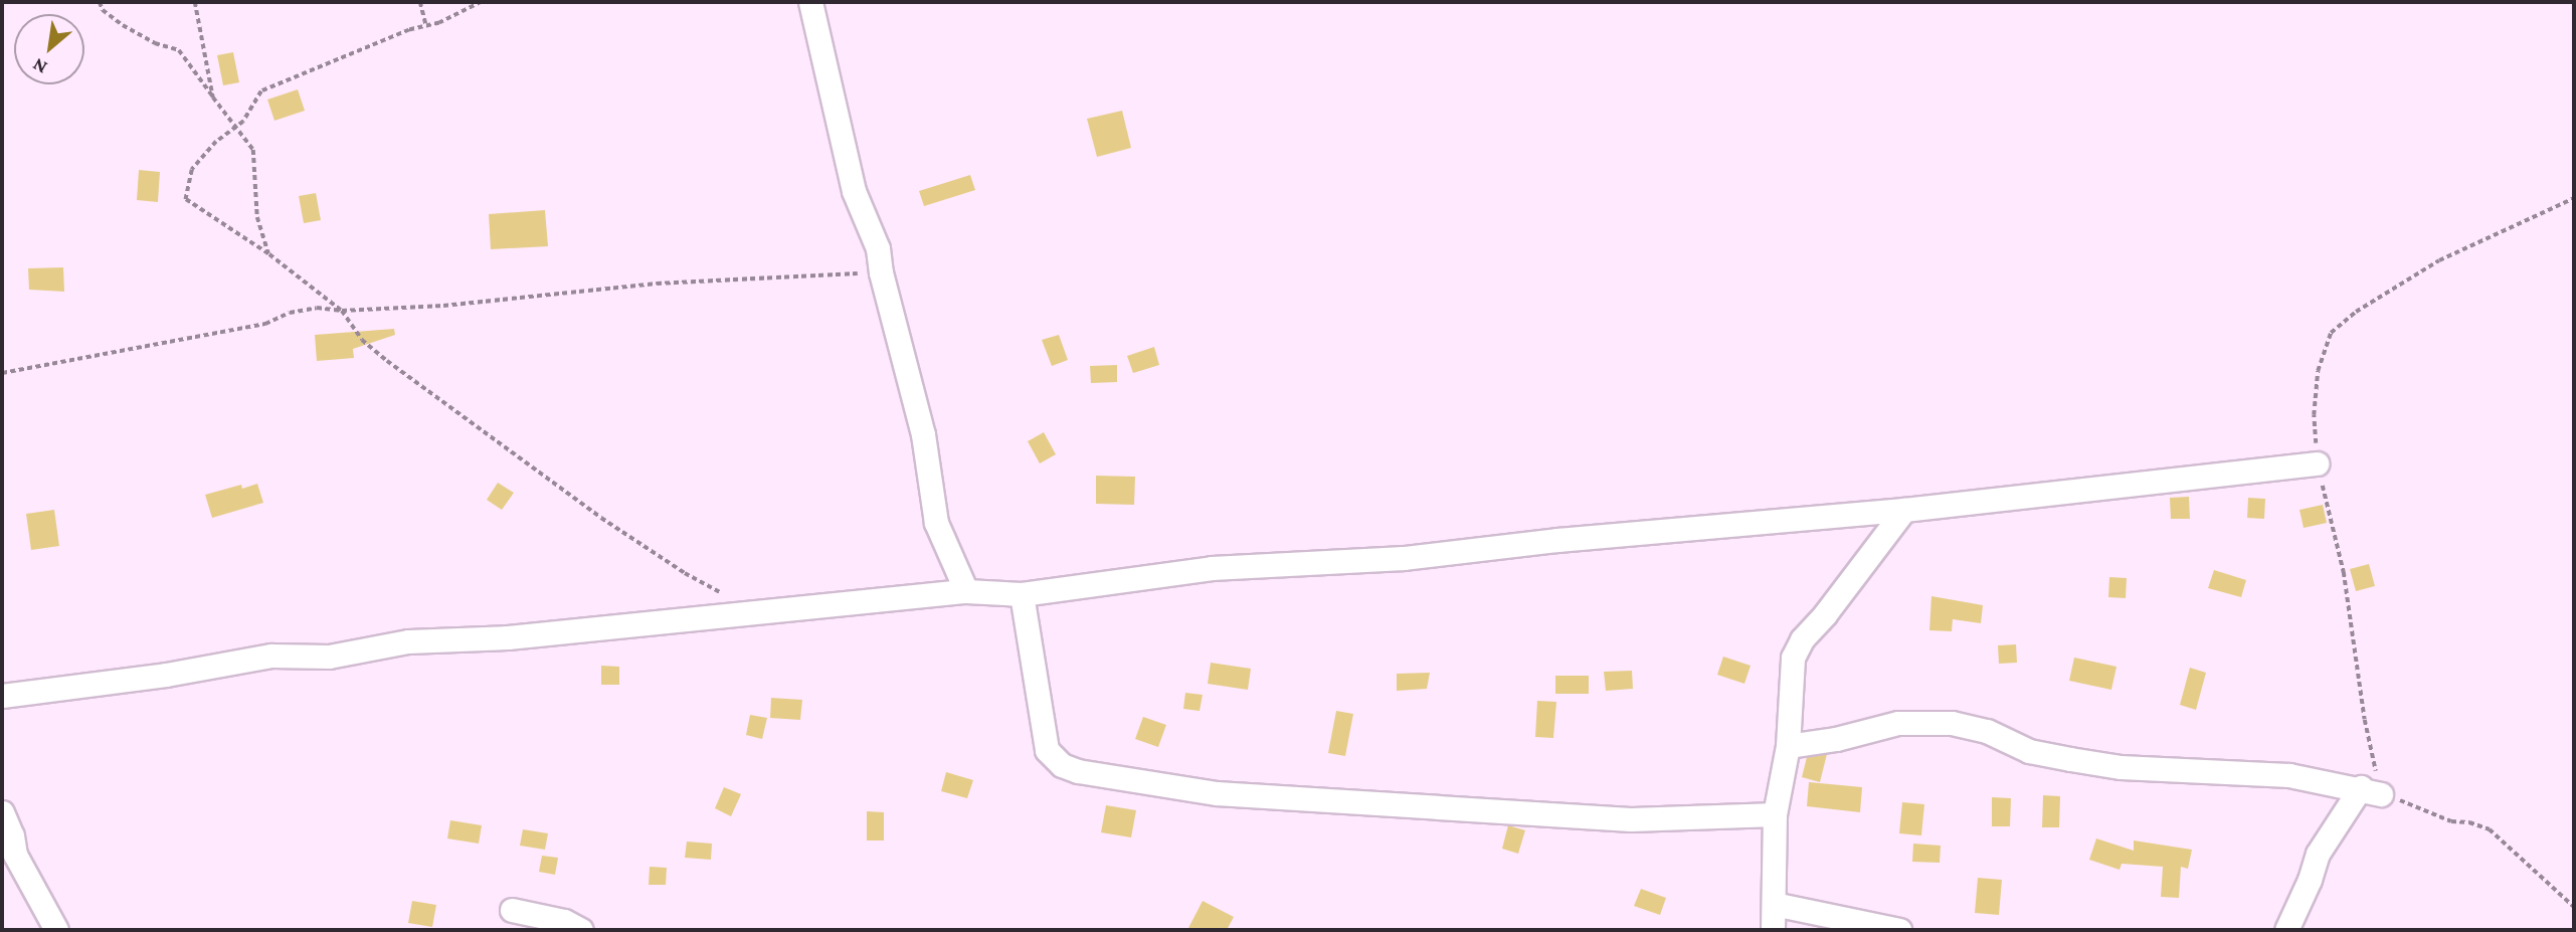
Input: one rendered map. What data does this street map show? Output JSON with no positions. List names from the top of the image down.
{
  "north": "bottom left"
}
